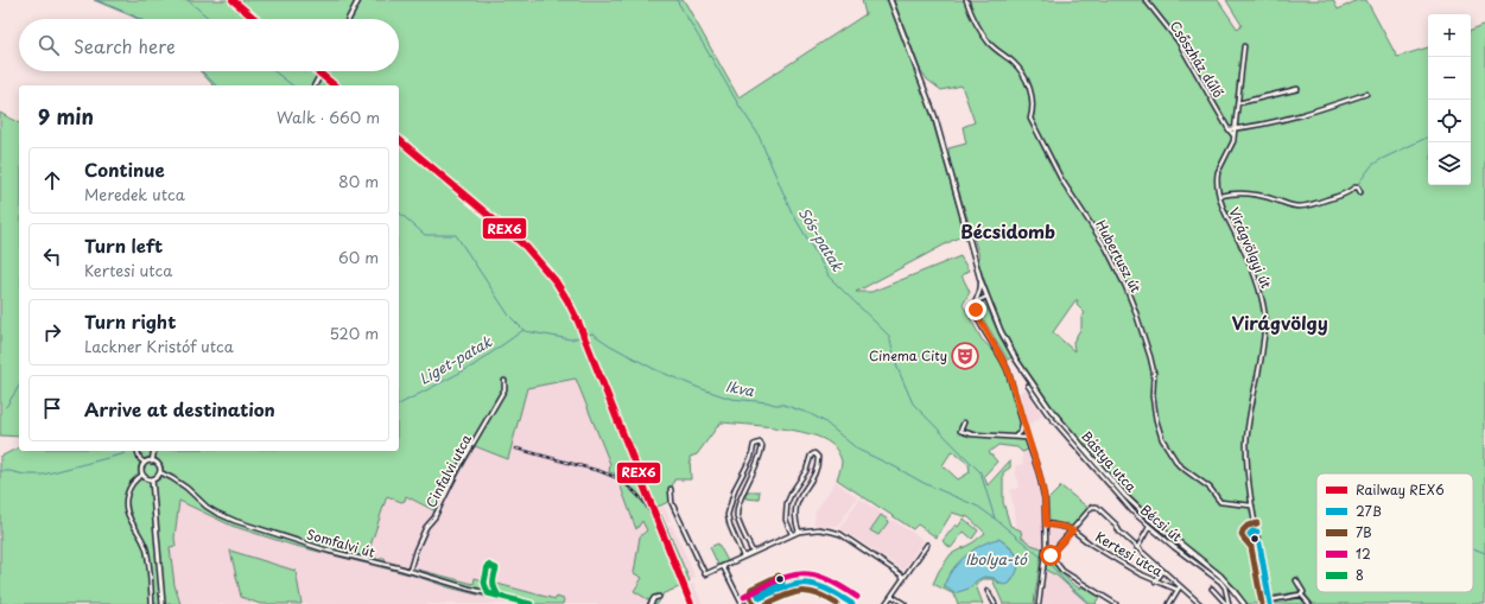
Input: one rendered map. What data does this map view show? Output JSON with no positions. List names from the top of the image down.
{
  "streets": {
    "main road": ["Bástya utca"],
    "street": [
      "Csőszház dűlő",
      "Virágvölgyi út",
      "Hubertusz út",
      "Cinfalvi utca",
      "Bécsi út",
      "Somfalvi út",
      "Kertesi utca"
    ]
  },
  "crossings": [
    ["Csőszház dűlő", "Virágvölgyi út"],
    ["Virágvölgyi út", "Hubertusz út"],
    ["Cinfalvi utca", "Somfalvi út"]
  ],
  "districts": ["Bécsidomb", "Virágvölgy"],
  "water": [
    "Sós-patak",
    "Liget-patak",
    "Ikva",
    "Ibolya-tó"
  ],
  "places": {
    "theatre": ["Cinema City"]
  },
  "lines": [
    "rail line REX6",
    "transit line 7B",
    "transit line 27B",
    "transit line 8",
    "transit line 12"
  ],
  "legend": [
    "Railway REX6",
    "27B",
    "7B",
    "12",
    "8"
  ],
  "page": {
    "map_buttons": ["+", "−"],
    "search": "Search here",
    "heading": ["9 min", "Walk · 660 m"],
    "list": [
      ["Continue", "Meredek utca", "80 m"],
      ["Turn left", "Kertesi utca", "60 m"],
      ["Turn right", "Lackner Kristóf utca", "520 m"],
      "Arrive at destination"
    ]
  }
}
